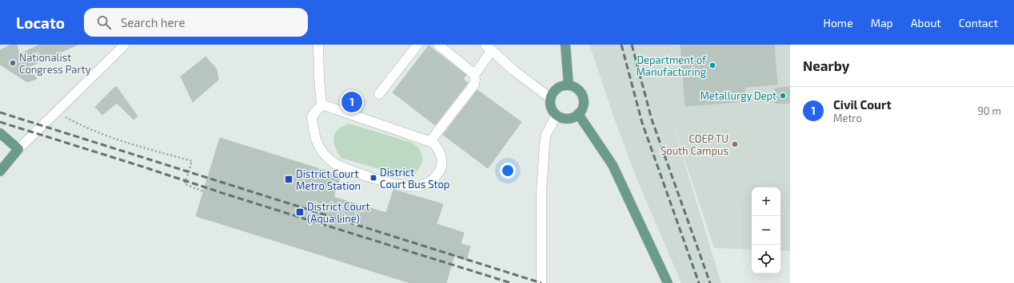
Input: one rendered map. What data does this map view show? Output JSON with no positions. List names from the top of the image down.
{
  "places": {
    "other": [
      "Nationalist Congress Party",
      "Department of Manufacturing",
      "Metallurgy Dept",
      "COEP TU South Campus"
    ],
    "transit": ["District Court Bus Stop", "District Court Metro Station", "District Court (Aqua Line)"]
  },
  "page": {
    "header": "Locato",
    "search": "Search here",
    "nav": [
      "Home",
      "Map",
      "About",
      "Contact"
    ],
    "heading": "Nearby",
    "list": [
      {
        "mark": "1",
        "name": "Civil Court",
        "note": "Metro",
        "value": "90 m"
      }
    ],
    "pins": "1",
    "map_buttons": ["+", "−"]
  }
}
